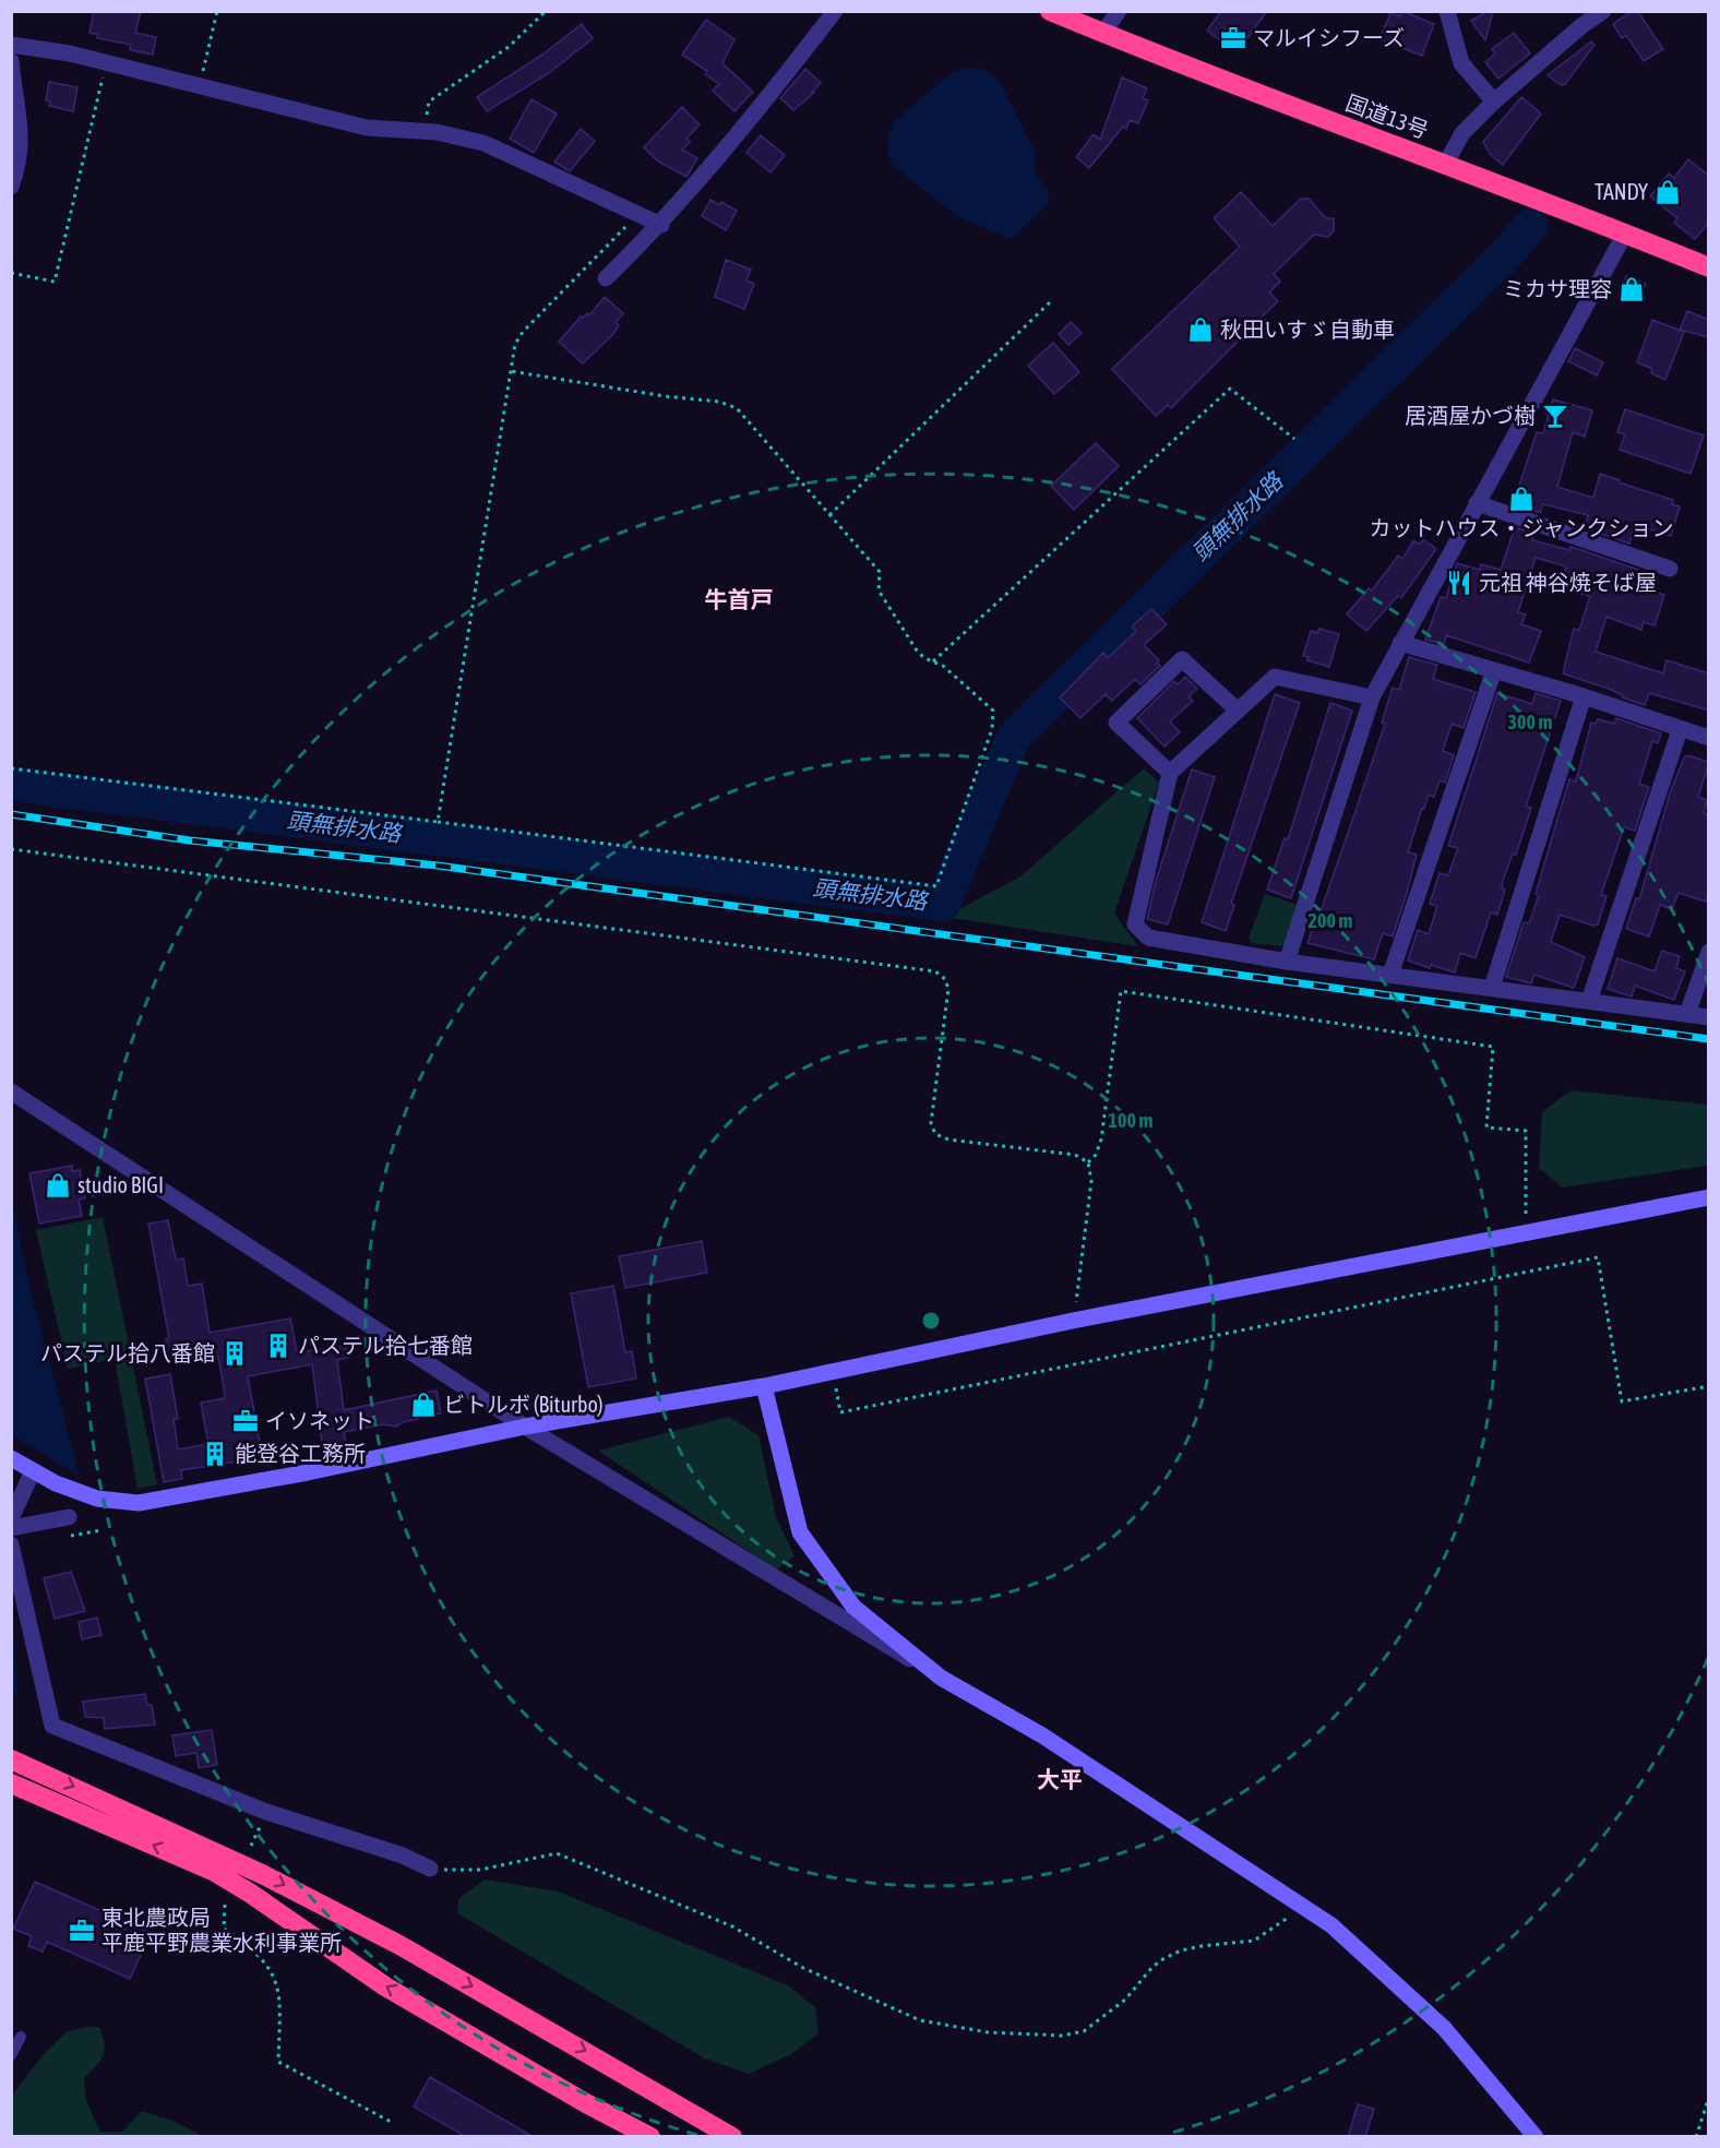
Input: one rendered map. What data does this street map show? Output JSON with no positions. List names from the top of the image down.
{
  "streets": {
    "highway": ["国道13号"]
  },
  "districts": ["牛首戸", "大平"],
  "water": ["頭無排水路"],
  "places": {
    "office": ["マルイシフーズ", "イソネット", "東北農政局 平鹿平野農業水利事業所"],
    "shop": [
      "TANDY",
      "ミカサ理容",
      "秋田いすゞ自動車",
      "カットハウス・ジャンクション",
      "studio BIGI",
      "ビトルボ (Biturbo)"
    ],
    "bar": ["居酒屋かづ樹"],
    "restaurant": ["元祖 神谷焼そば屋"],
    "building": ["パステル拾七番館", "パステル拾八番館", "能登谷工務所"]
  },
  "rings": ["300 m", "200 m", "100 m"]
}
